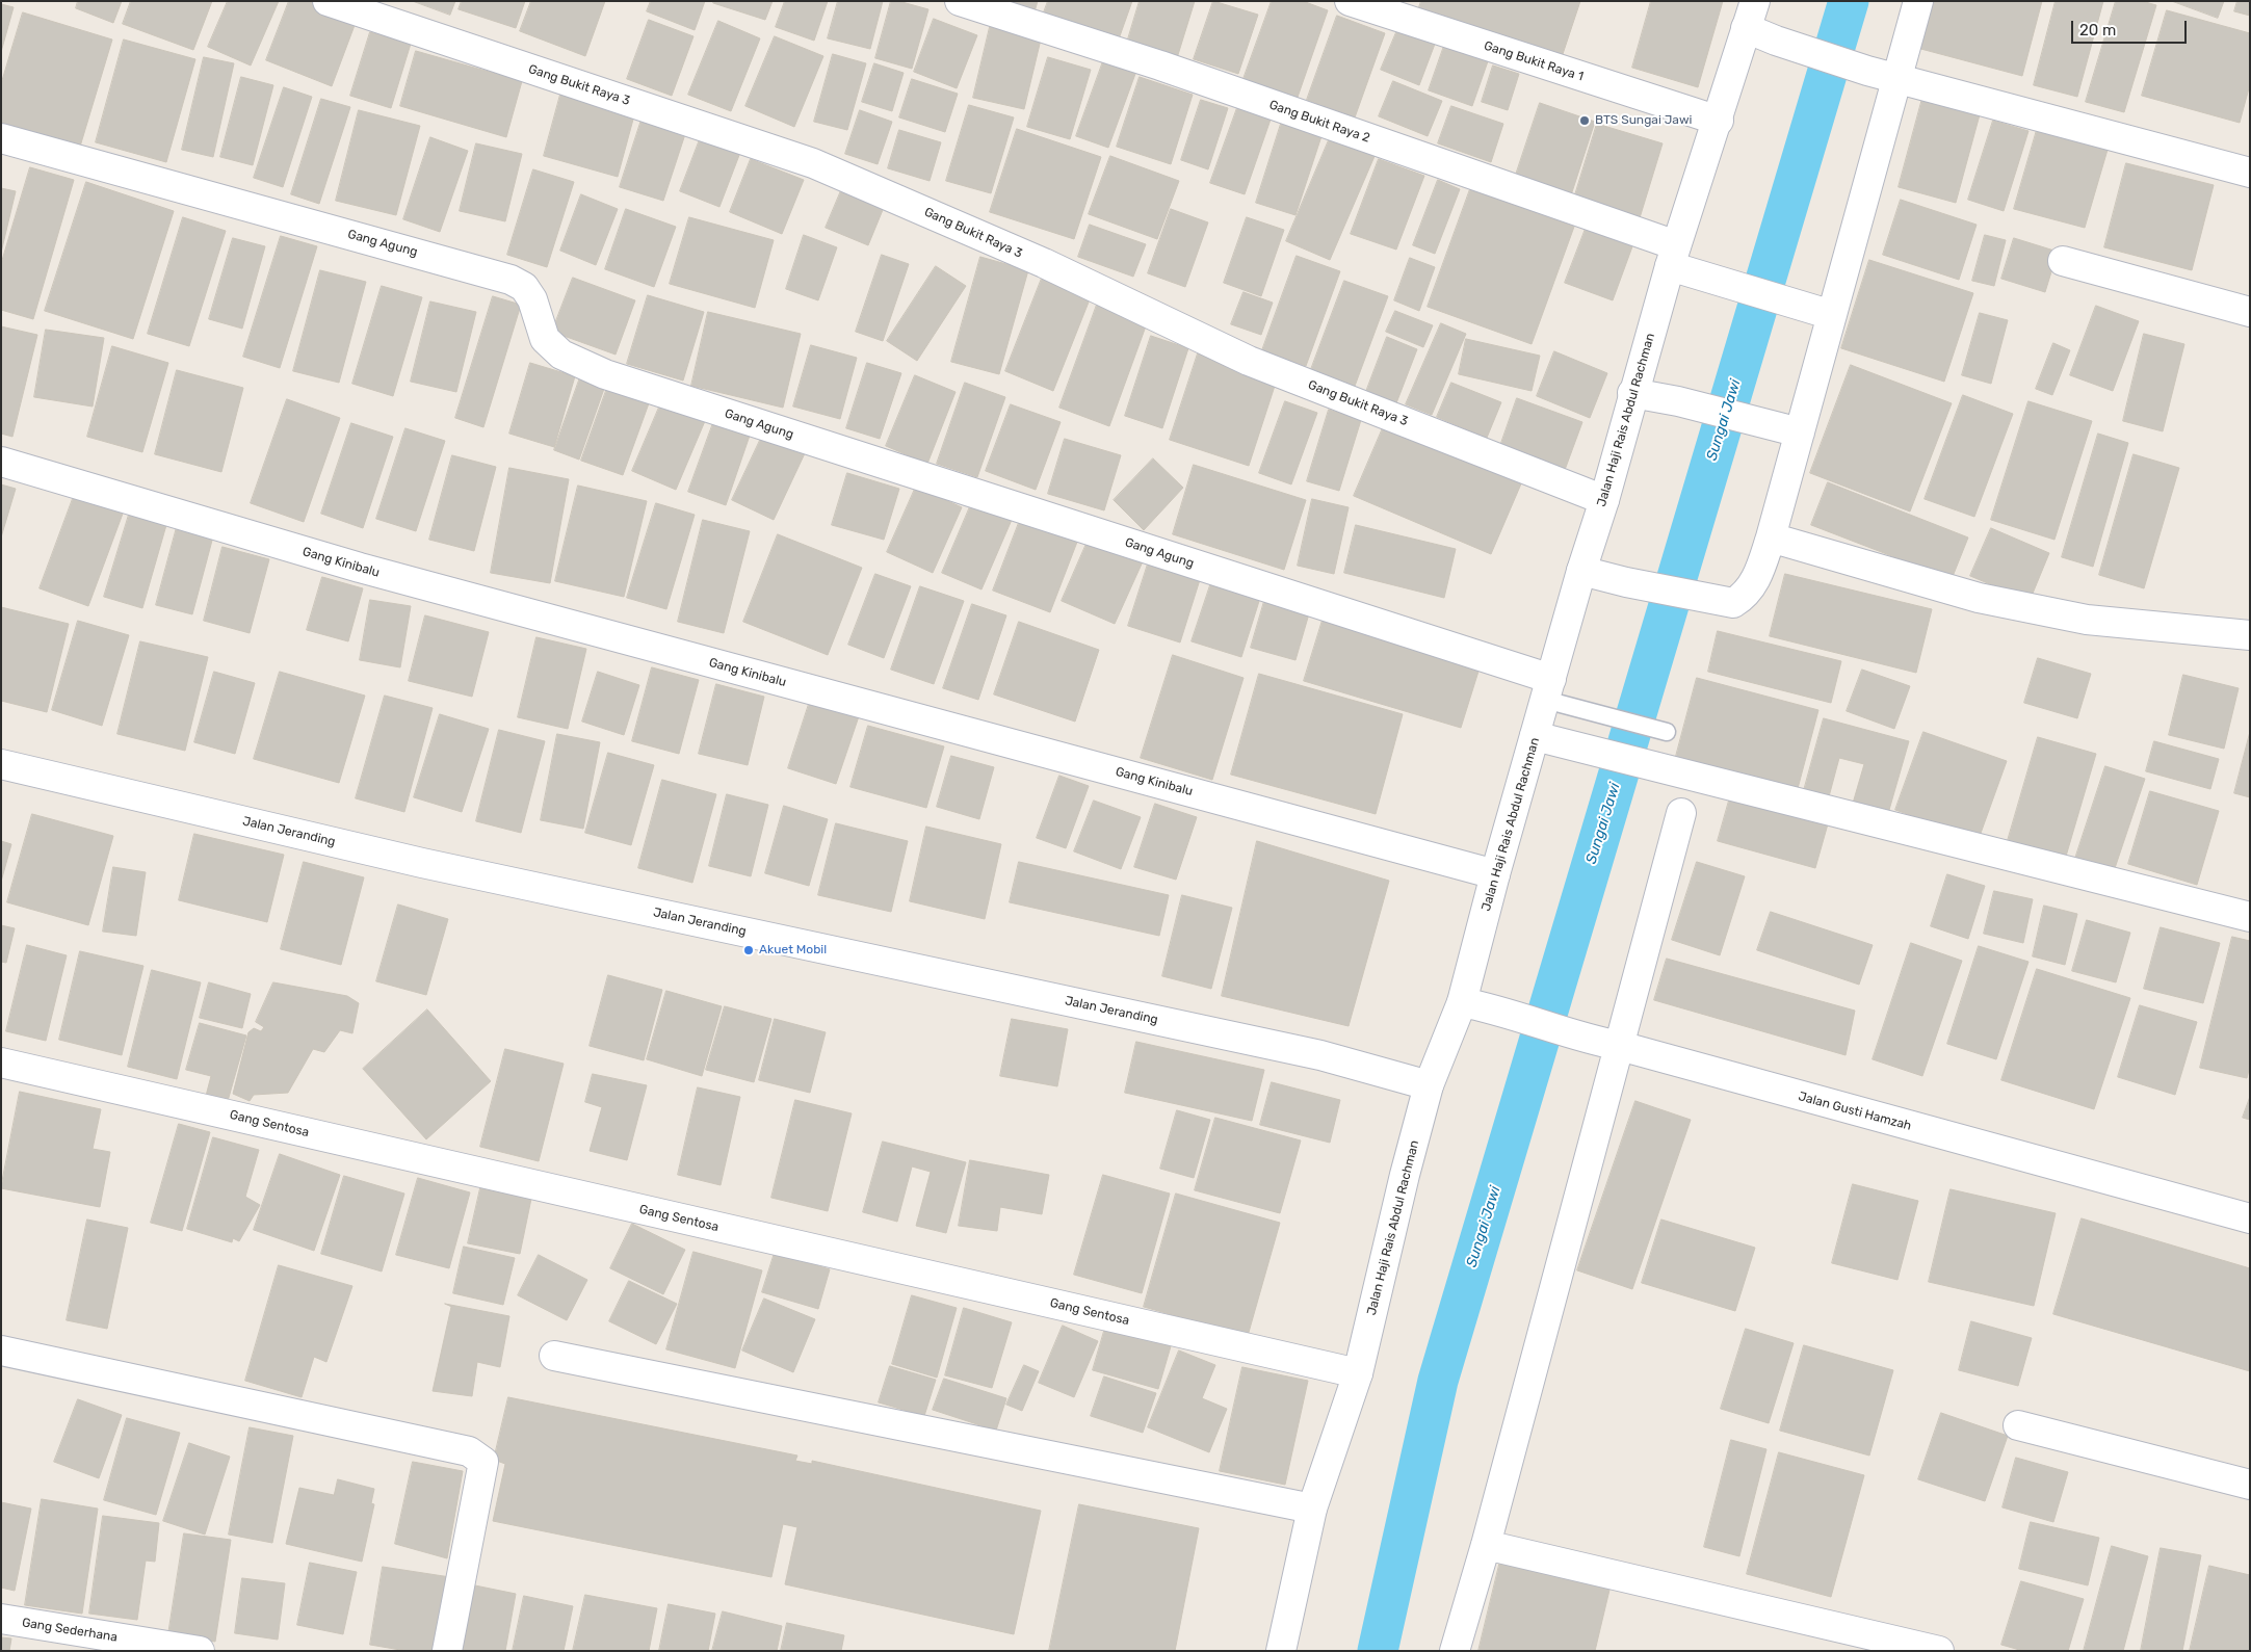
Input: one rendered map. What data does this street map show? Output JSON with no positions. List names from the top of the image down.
{
  "streets": {
    "street": [
      "Gang Bukit Raya 1",
      "Gang Bukit Raya 3",
      "Gang Bukit Raya 2",
      "Gang Agung",
      "Jalan Haji Rais Abdul Rachman",
      "Gang Kinibalu",
      "Jalan Jeranding",
      "Jalan Gusti Hamzah",
      "Gang Sentosa",
      "Gang Sederhana"
    ]
  },
  "crossings": [
    ["Gang Bukit Raya 1", "Jalan Haji Rais Abdul Rachman"],
    ["Gang Bukit Raya 3", "Jalan Haji Rais Abdul Rachman"],
    ["Gang Bukit Raya 2", "Jalan Haji Rais Abdul Rachman"],
    ["Gang Agung", "Jalan Haji Rais Abdul Rachman"],
    ["Jalan Haji Rais Abdul Rachman", "Gang Kinibalu"],
    ["Jalan Haji Rais Abdul Rachman", "Jalan Jeranding"],
    ["Jalan Haji Rais Abdul Rachman", "Jalan Gusti Hamzah"],
    ["Jalan Haji Rais Abdul Rachman", "Gang Sentosa"]
  ],
  "water": ["Sungai Jawi"],
  "places": ["BTS Sungai Jawi", "Akuet Mobil"],
  "scale_bar": "20 m"
}
